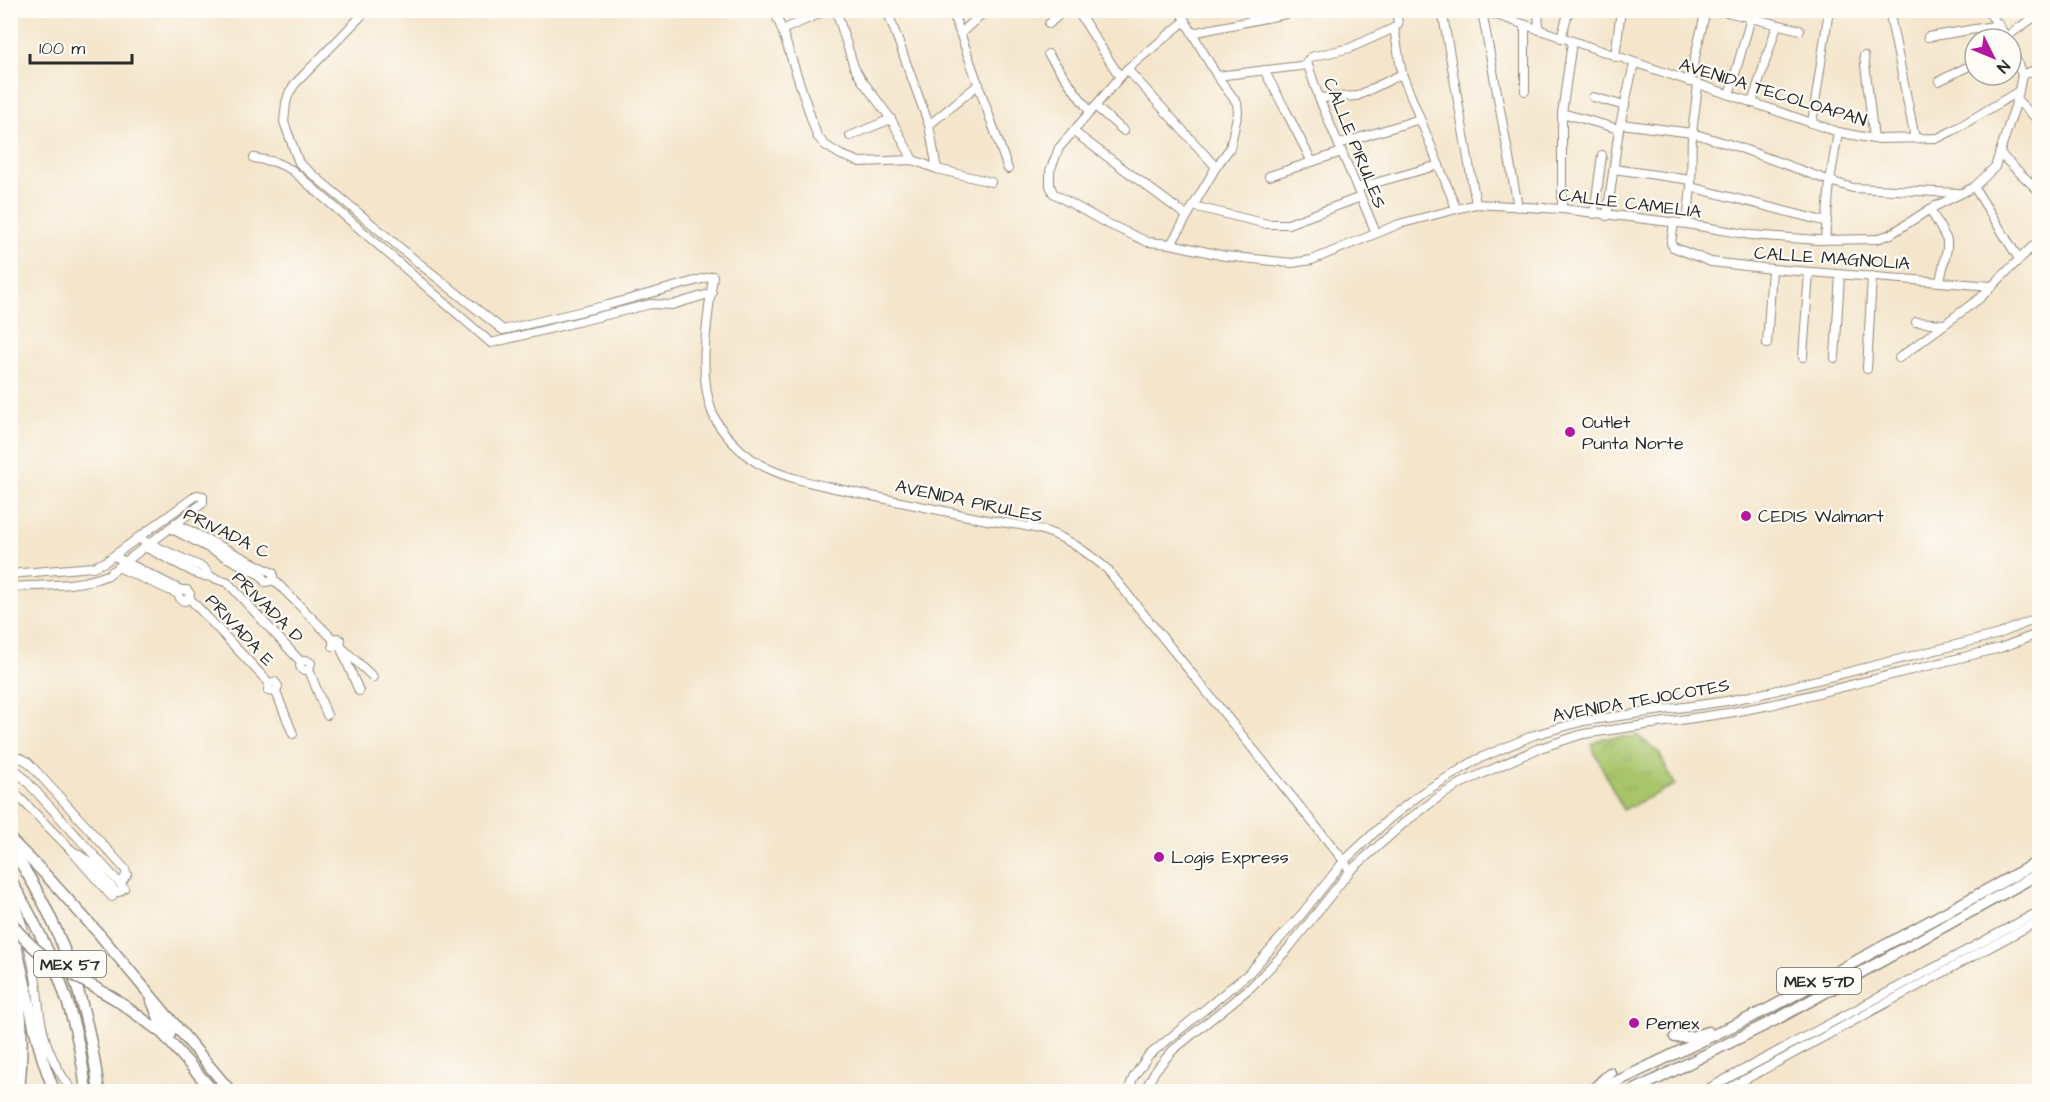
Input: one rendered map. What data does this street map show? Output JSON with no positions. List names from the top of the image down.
{
  "streets": {
    "highway": ["MEX 57", "MEX 57D"],
    "street": [
      "AVENIDA TECOLOAPAN",
      "CALLE PIRULES",
      "CALLE CAMELIA",
      "CALLE MAGNOLIA",
      "AVENIDA PIRULES",
      "PRIVADA C",
      "PRIVADA D",
      "PRIVADA E",
      "AVENIDA TEJOCOTES"
    ]
  },
  "crossings": [
    ["AVENIDA TECOLOAPAN", "CALLE CAMELIA"],
    ["CALLE PIRULES", "CALLE CAMELIA"],
    ["CALLE CAMELIA", "CALLE MAGNOLIA"],
    ["AVENIDA PIRULES", "AVENIDA TEJOCOTES"]
  ],
  "places": [
    "Outlet Punta Norte",
    "CEDIS Walmart",
    "Logis Express",
    "Pemex"
  ],
  "scale_bar": "100 m",
  "north": "bottom right"
}
